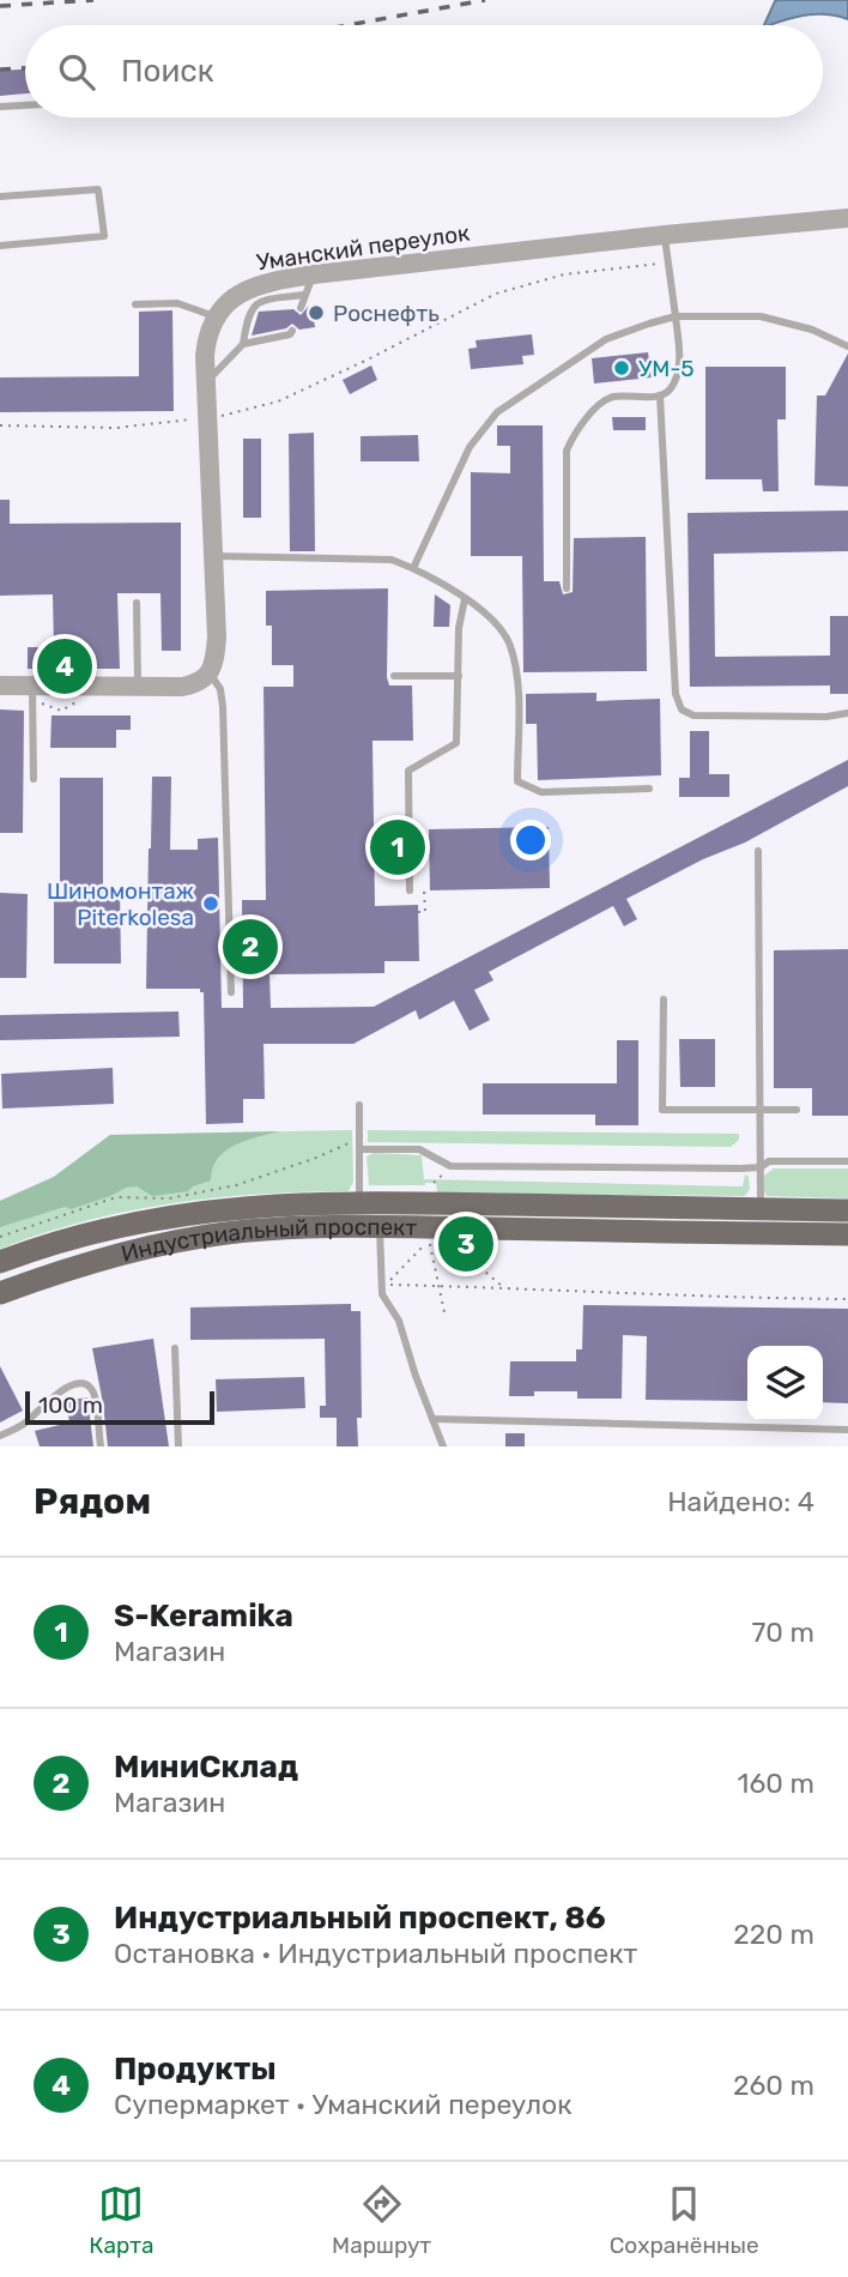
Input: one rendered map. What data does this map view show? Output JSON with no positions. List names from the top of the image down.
{
  "streets": {
    "main road": ["Индустриальный проспект"],
    "street": ["Уманский переулок"]
  },
  "places": ["Роснефть", "УМ-5", "Шиномонтаж Piterkolesa"],
  "scale_bar": "100 m",
  "page": {
    "search": "Поиск",
    "pins": [
      "4",
      "1",
      "2",
      "3"
    ],
    "scale": "100 m",
    "heading": ["Рядом", "Найдено: 4"],
    "list": [
      {
        "mark": "1",
        "name": "S-Keramika",
        "note": "Магазин",
        "value": "70 m"
      },
      {
        "mark": "2",
        "name": "МиниСклад",
        "note": "Магазин",
        "value": "160 m"
      },
      {
        "mark": "3",
        "name": "Индустриальный проспект, 86",
        "note": "Остановка · Индустриальный проспект",
        "value": "220 m"
      },
      {
        "mark": "4",
        "name": "Продукты",
        "note": "Супермаркет · Уманский переулок",
        "value": "260 m"
      }
    ],
    "nav": ["Карта", "Маршрут", "Сохранённые"]
  }
}
